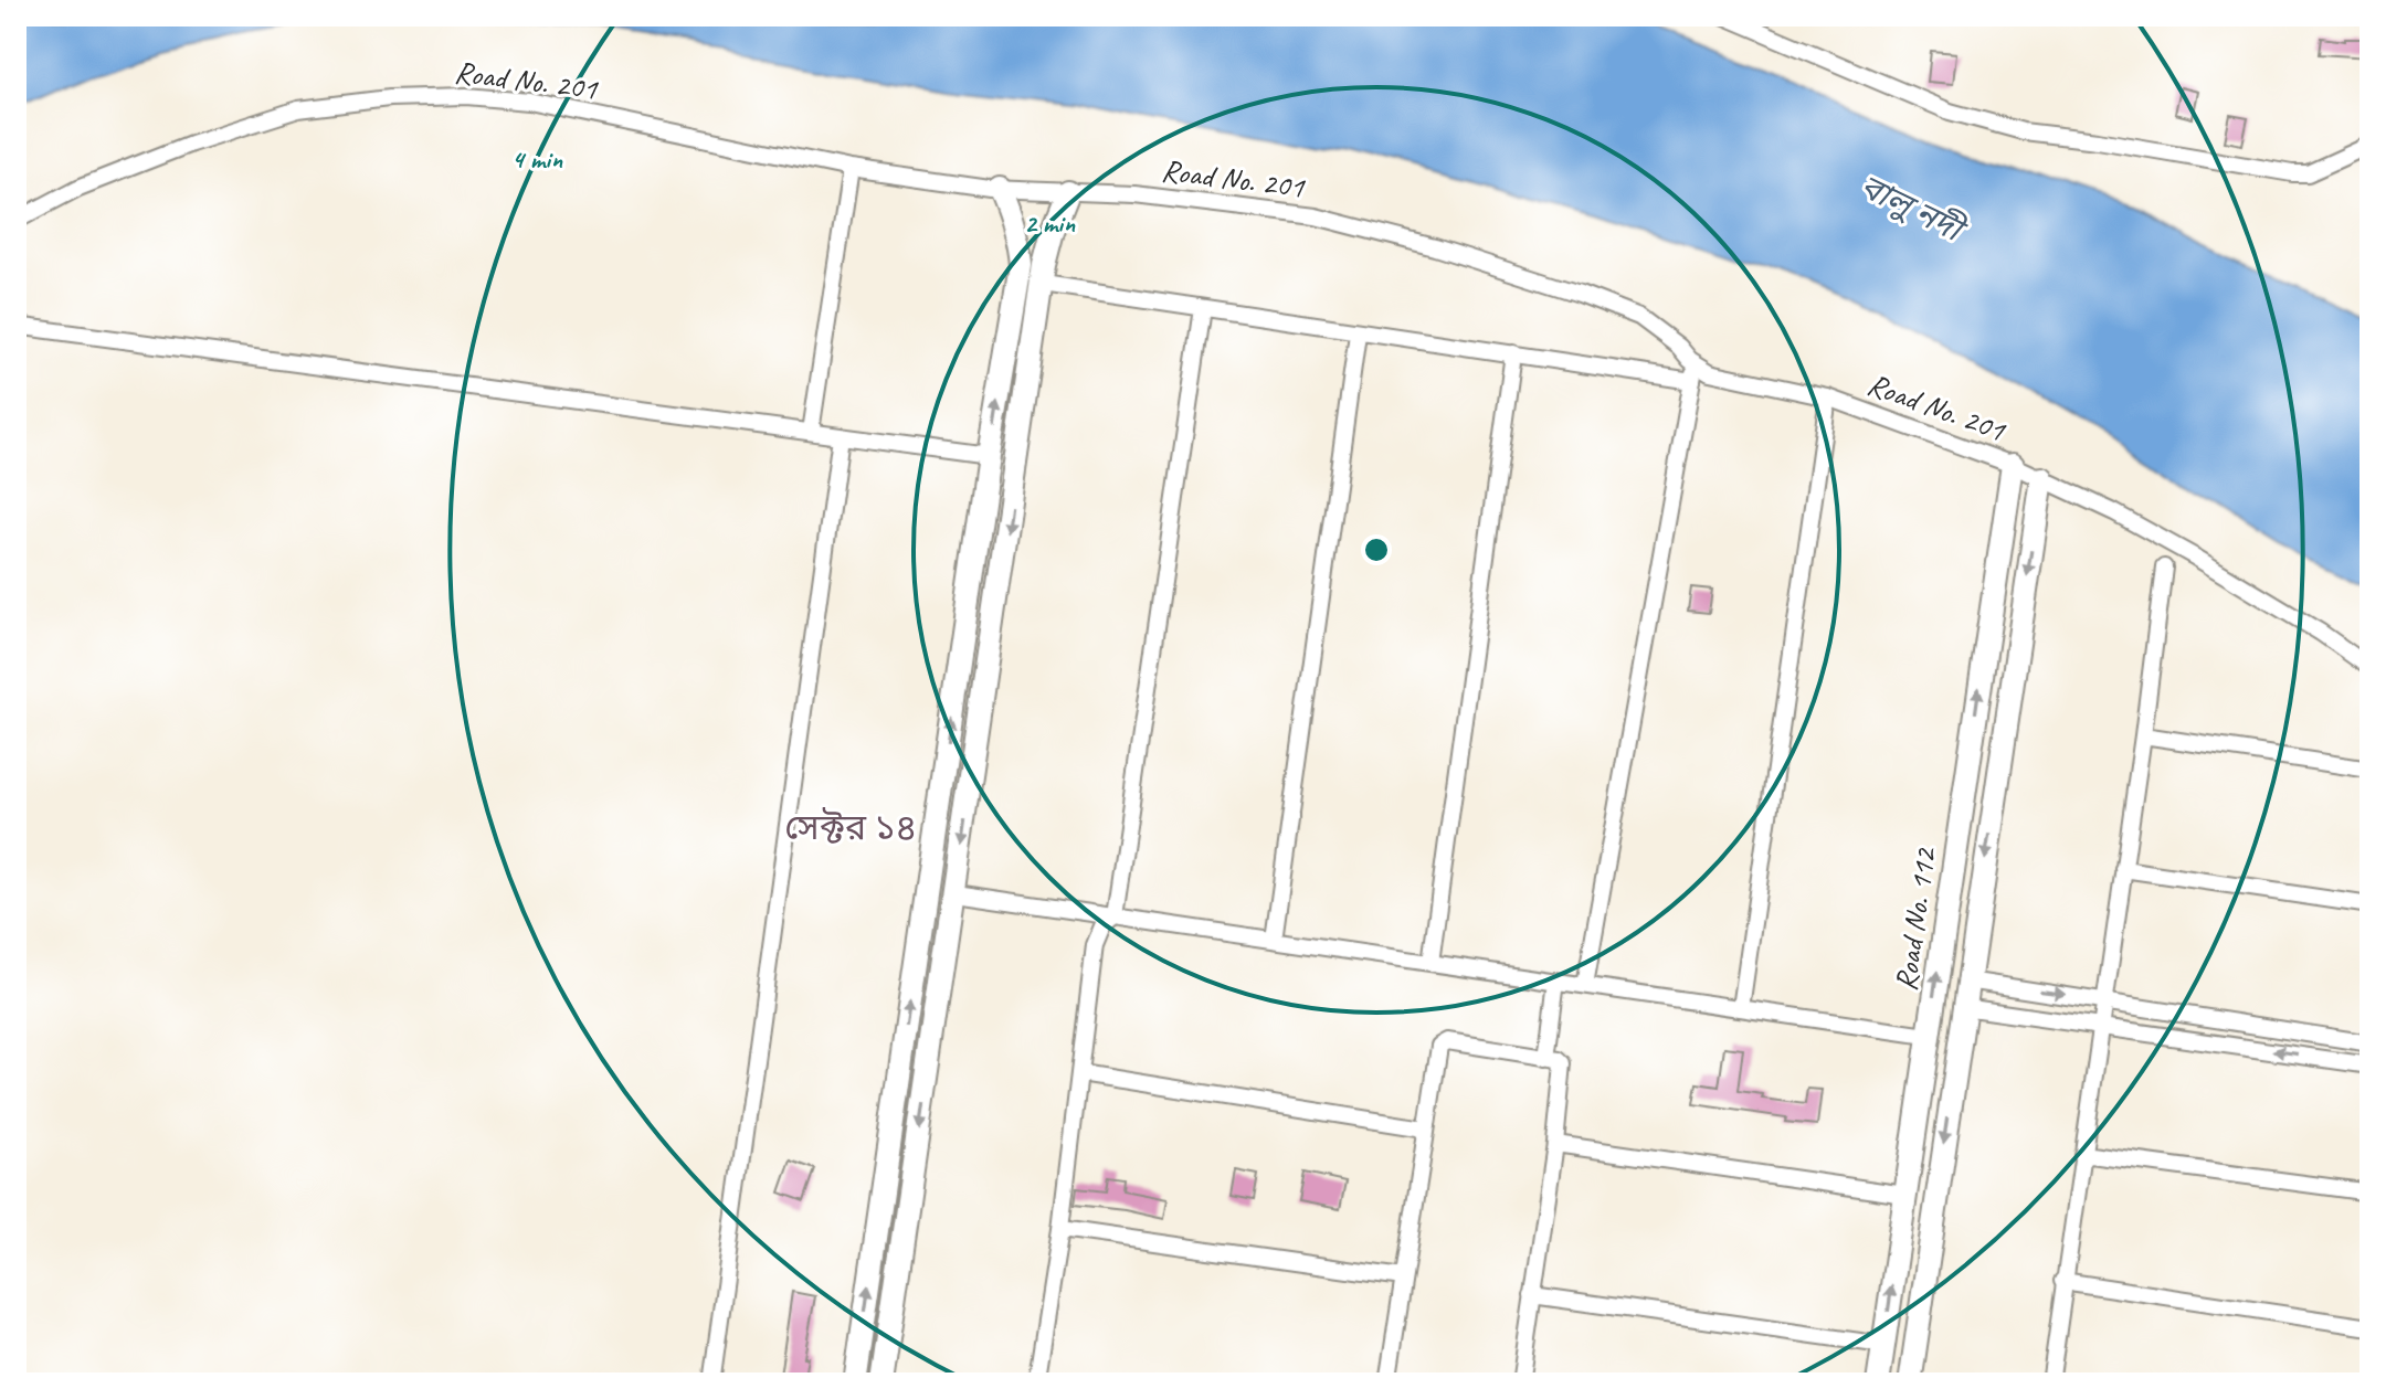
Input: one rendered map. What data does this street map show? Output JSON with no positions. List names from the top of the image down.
{
  "streets": {
    "street": ["Road No. 201", "Road No. 112"]
  },
  "crossings": [
    ["Road No. 201", "Road No. 112"]
  ],
  "districts": ["সেক্টর ১৪"],
  "water": ["বালু নদী"],
  "rings": ["4 min", "2 min"]
}
